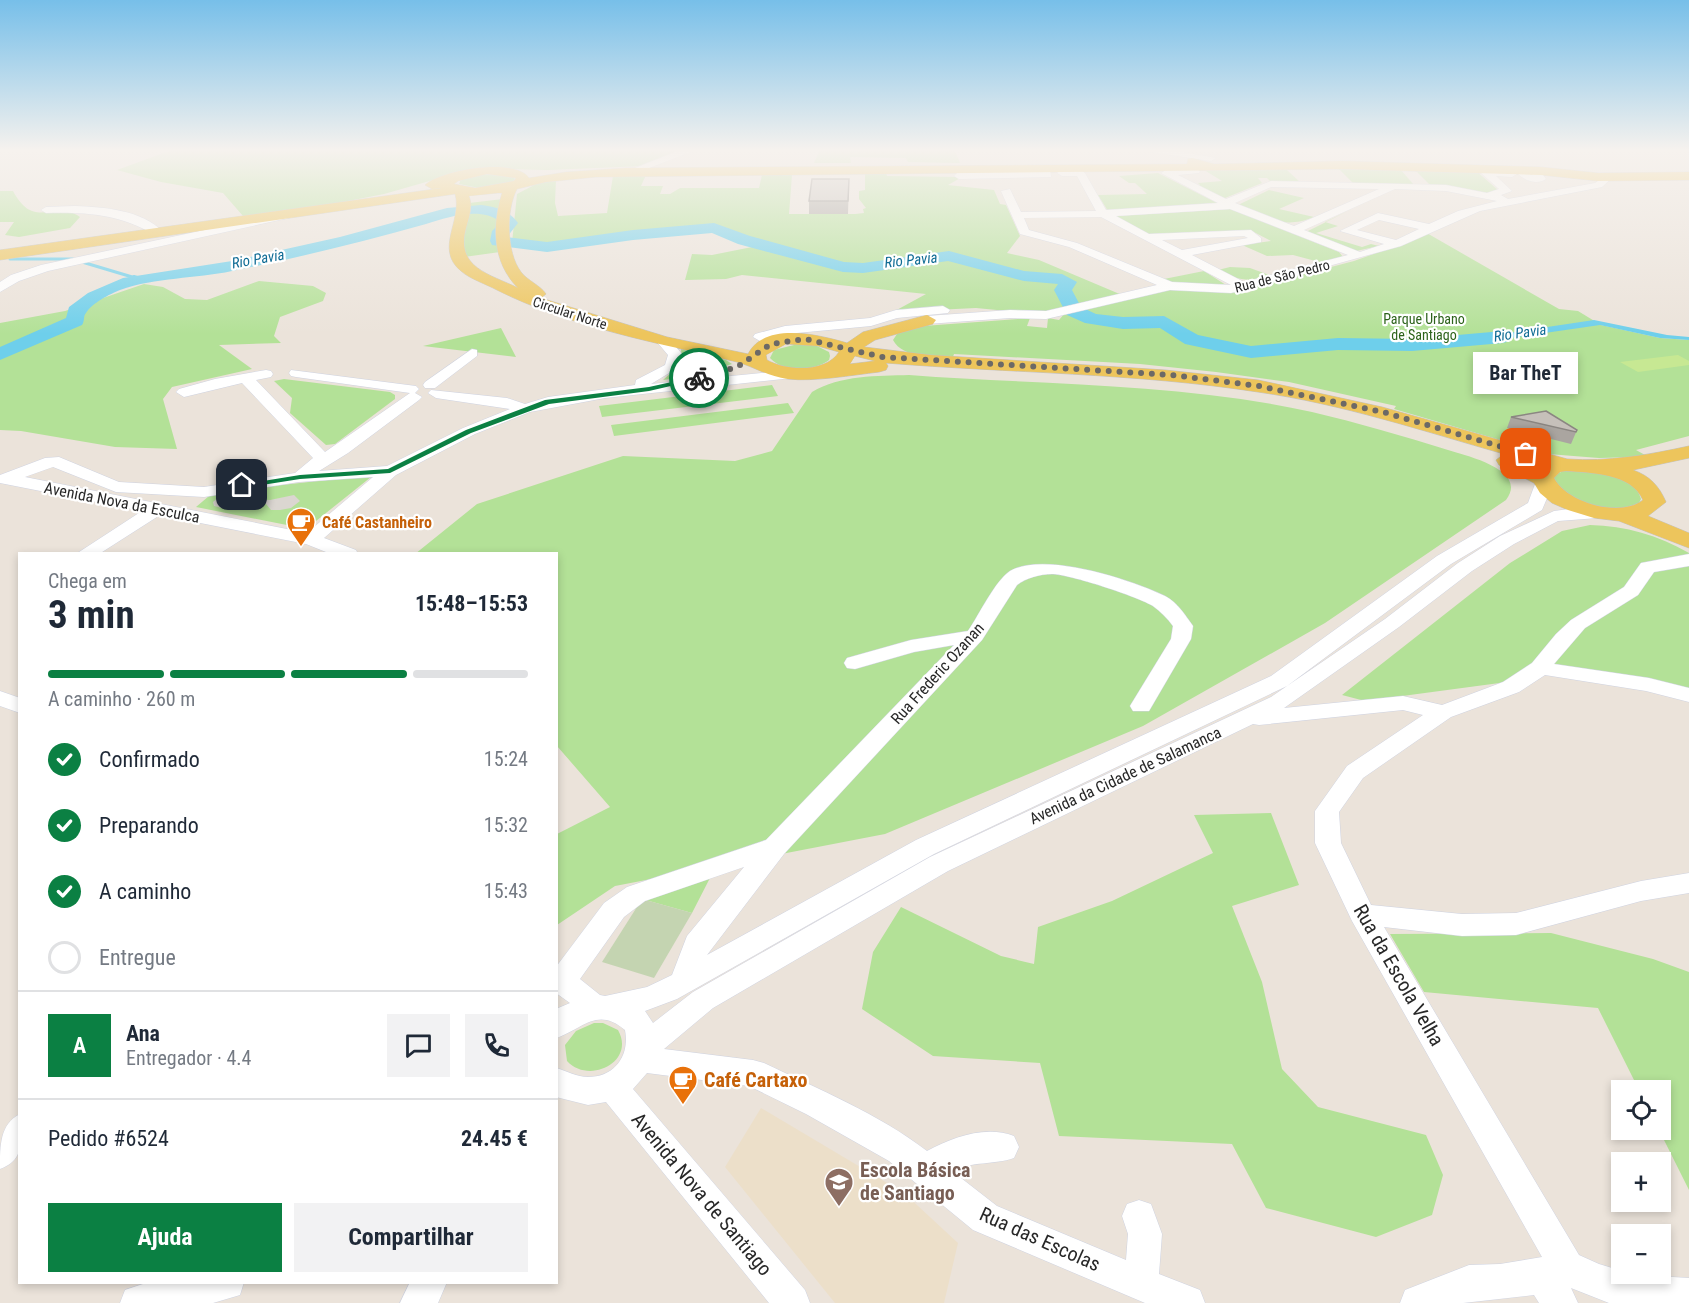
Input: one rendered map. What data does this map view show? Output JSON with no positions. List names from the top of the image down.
{
  "streets": {
    "main road": ["Circular Norte"],
    "street": [
      "Rua de São Pedro",
      "Avenida Nova da Esculca",
      "Rua Frederic Ozanan",
      "Avenida da Cidade de Salamanca",
      "Rua da Escola Velha",
      "Avenida Nova de Santiago",
      "Rua das Escolas"
    ]
  },
  "crossings": [
    ["Rua Frederic Ozanan", "Avenida da Cidade de Salamanca"],
    ["Avenida da Cidade de Salamanca", "Avenida Nova de Santiago"],
    ["Avenida da Cidade de Salamanca", "Rua das Escolas"]
  ],
  "water": ["Rio Pavia"],
  "parks": ["Parque Urbano de Santiago"],
  "places": {
    "other": ["Bar TheT"],
    "cafe": ["Café Castanheiro", "Café Cartaxo"],
    "school or university": ["Escola Básica de Santiago"]
  },
  "page": {
    "bubble": "Bar TheT",
    "heading": ["3 min", "Chega em", "15:48–15:53"],
    "panel": [
      "Ana",
      "Entregador · 4.4",
      "Pedido #6524",
      "24.45 €"
    ],
    "bar": "A caminho · 260 m",
    "list": [
      ["Confirmado", "15:24"],
      ["Preparando", "15:32"],
      ["A caminho", "15:43"],
      "Entregue"
    ],
    "round": "A",
    "map_buttons": ["+", "−"],
    "buttons": ["Ajuda", "Compartilhar"]
  }
}
